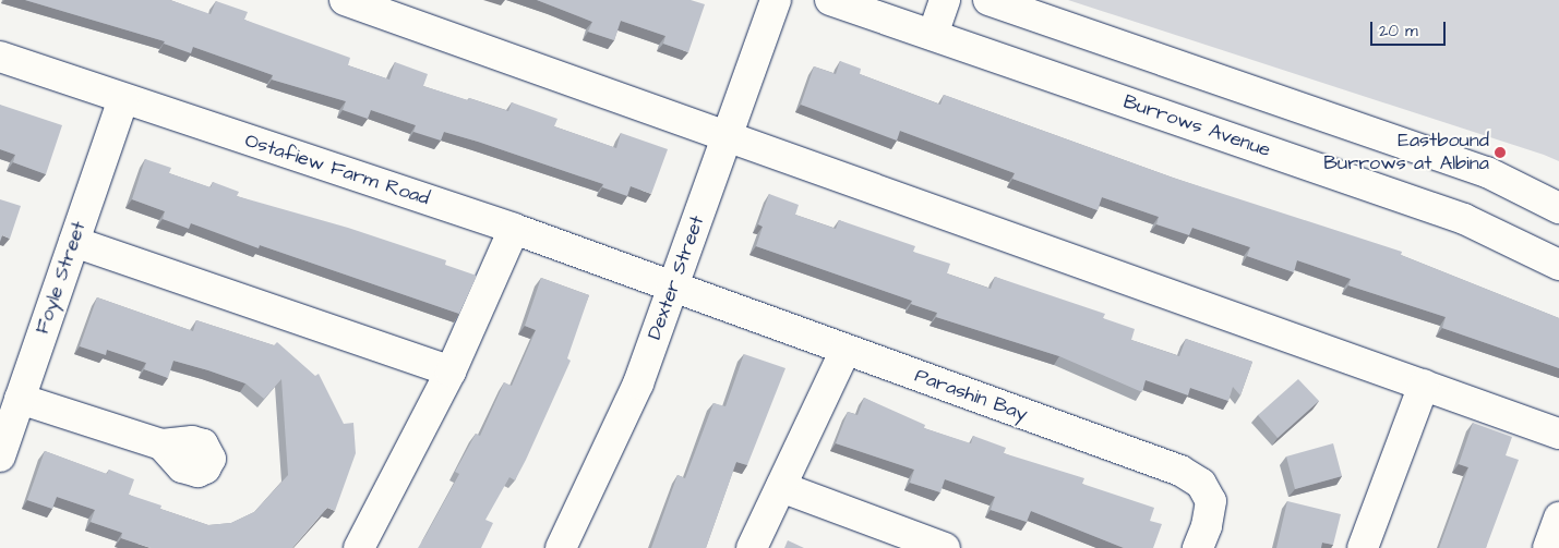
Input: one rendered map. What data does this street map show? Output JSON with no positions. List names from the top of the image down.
{
  "streets": {
    "street": [
      "Burrows Avenue",
      "Ostafiew Farm Road",
      "Foyle Street",
      "Dexter Street",
      "Parashin Bay"
    ]
  },
  "crossings": [
    ["Ostafiew Farm Road", "Foyle Street"],
    ["Ostafiew Farm Road", "Dexter Street"],
    ["Ostafiew Farm Road", "Parashin Bay"],
    ["Dexter Street", "Parashin Bay"]
  ],
  "places": ["Eastbound Burrows at Albina"],
  "scale_bar": "20 m"
}
